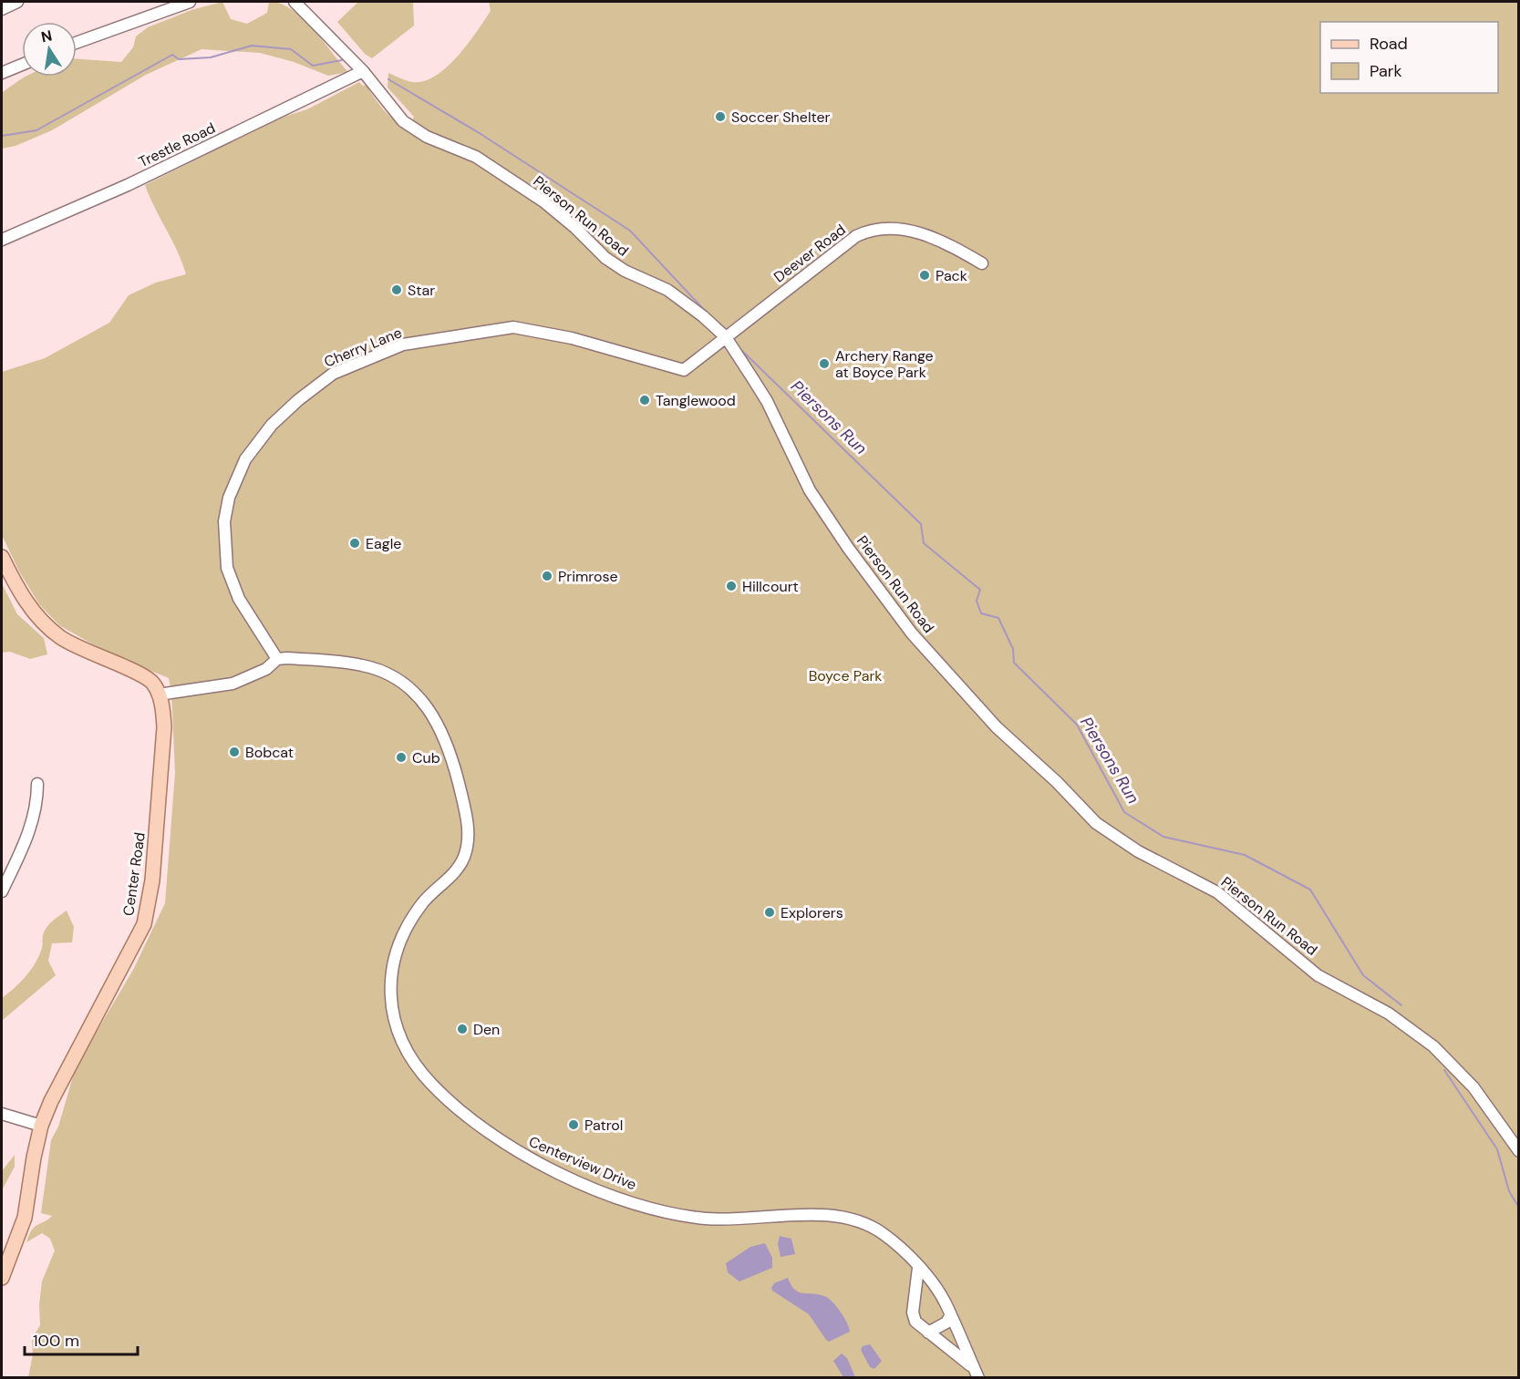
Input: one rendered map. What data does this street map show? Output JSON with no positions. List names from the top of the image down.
{
  "streets": {
    "main road": ["Center Road"],
    "street": [
      "Trestle Road",
      "Pierson Run Road",
      "Deever Road",
      "Cherry Lane",
      "Centerview Drive"
    ]
  },
  "crossings": [
    ["Trestle Road", "Pierson Run Road"],
    ["Pierson Run Road", "Deever Road"],
    ["Pierson Run Road", "Cherry Lane"],
    ["Deever Road", "Cherry Lane"],
    ["Cherry Lane", "Centerview Drive"]
  ],
  "water": ["Piersons Run"],
  "parks": ["Boyce Park"],
  "places": [
    "Soccer Shelter",
    "Pack",
    "Star",
    "Archery Range at Boyce Park",
    "Tanglewood",
    "Eagle",
    "Primrose",
    "Hillcourt",
    "Bobcat",
    "Cub",
    "Explorers",
    "Den",
    "Patrol"
  ],
  "legend": ["Road", "Park"],
  "scale_bar": "100 m",
  "north": "top"
}
